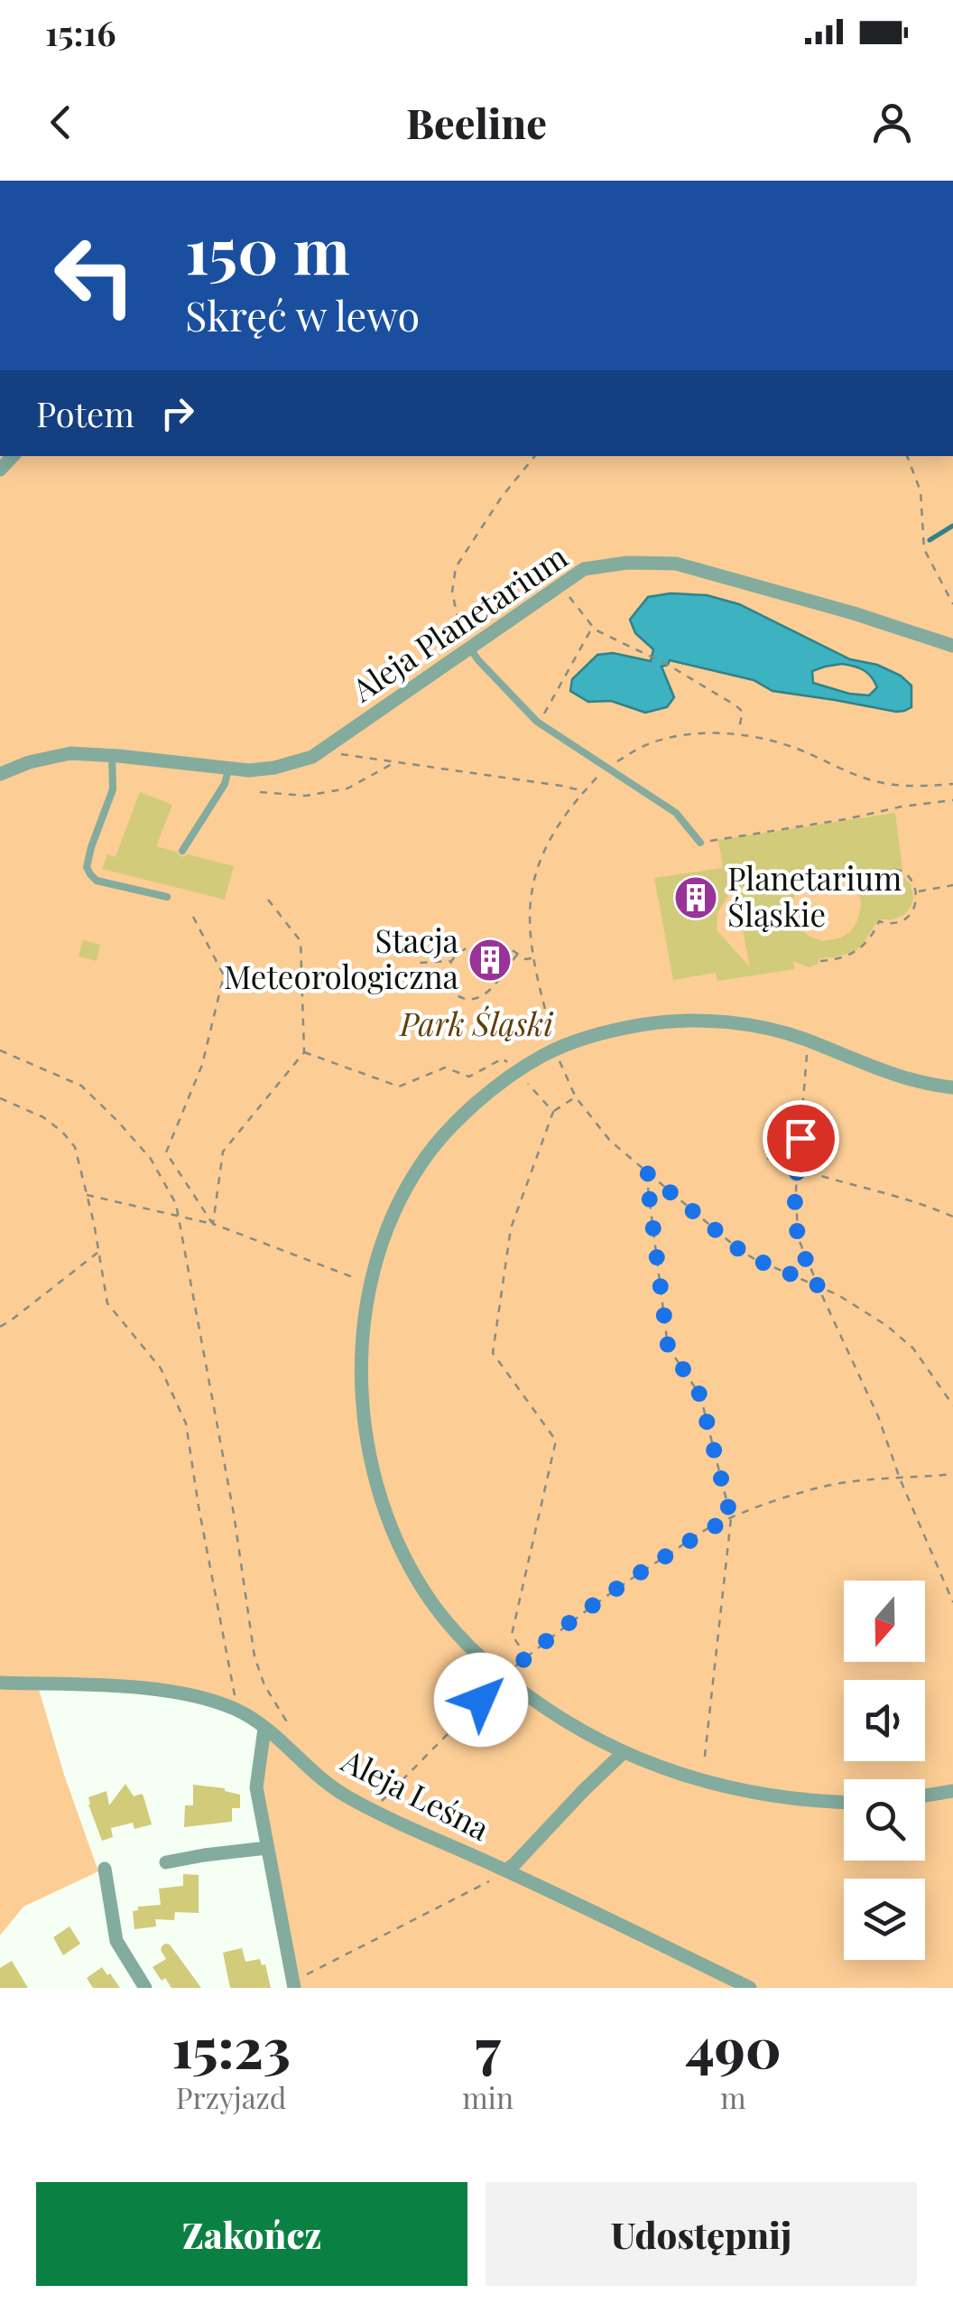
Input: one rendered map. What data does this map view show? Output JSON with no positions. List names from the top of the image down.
{
  "streets": {
    "street": ["Aleja Planetarium", "Aleja Leśna"]
  },
  "parks": ["Park Śląski"],
  "places": {
    "building": ["Planetarium Śląskie", "Stacja Meteorologiczna"]
  },
  "north": "bottom",
  "page": {
    "status": "15:16",
    "header": "Beeline",
    "turn": ["150 m", "Skręć w lewo"],
    "then": "Potem",
    "eta": [
      "15:23",
      "Przyjazd",
      "7",
      "min",
      "490",
      "m"
    ],
    "buttons": ["Zakończ", "Udostępnij"]
  }
}
